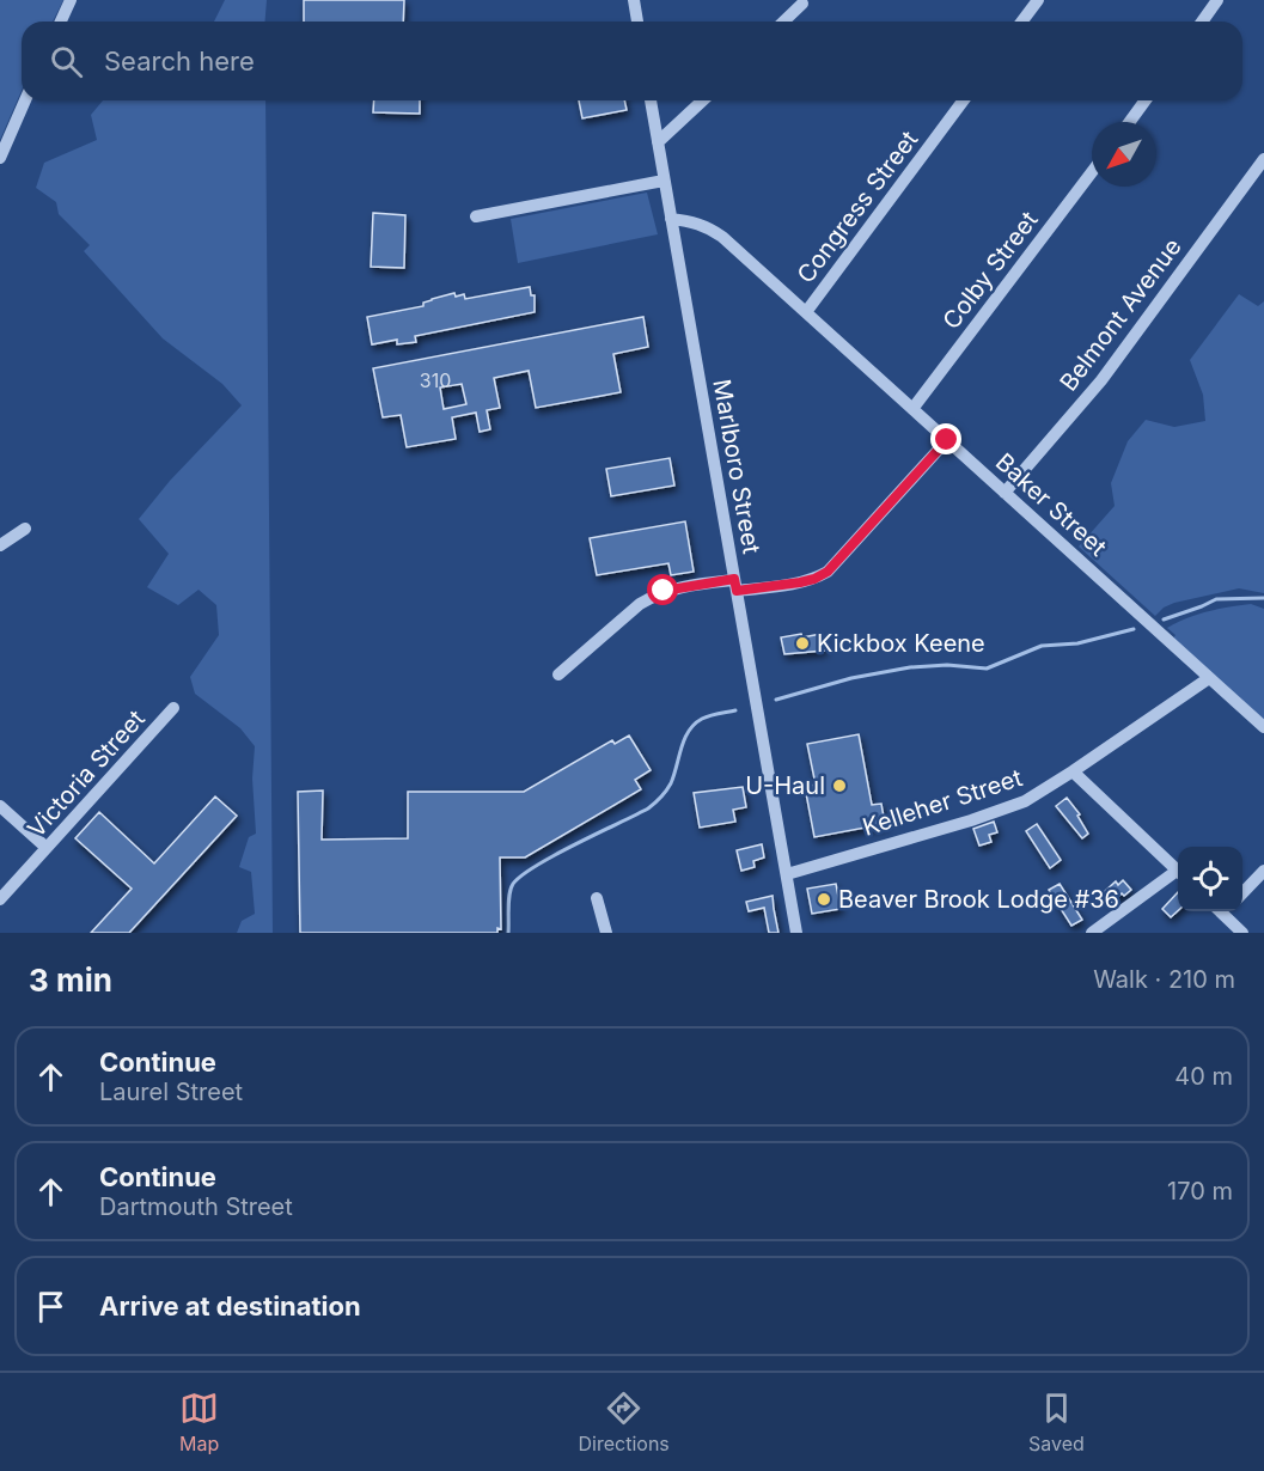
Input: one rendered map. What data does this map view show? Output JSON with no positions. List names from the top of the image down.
{
  "streets": {
    "street": [
      "Congress Street",
      "Colby Street",
      "Belmont Avenue",
      "Marlboro Street",
      "Baker Street",
      "Victoria Street",
      "Kelleher Street"
    ]
  },
  "crossings": [
    ["Congress Street", "Baker Street"],
    ["Colby Street", "Baker Street"],
    ["Belmont Avenue", "Baker Street"],
    ["Marlboro Street", "Baker Street"],
    ["Marlboro Street", "Kelleher Street"],
    ["Baker Street", "Kelleher Street"]
  ],
  "places": ["Kickbox Keene", "U-Haul", "Beaver Brook Lodge #36"],
  "house_numbers": ["310"],
  "north": "bottom left",
  "page": {
    "search": "Search here",
    "heading": ["3 min", "Walk · 210 m"],
    "list": [
      ["Continue", "Laurel Street", "40 m"],
      ["Continue", "Dartmouth Street", "170 m"],
      "Arrive at destination"
    ],
    "nav": ["Map", "Directions", "Saved"]
  }
}
